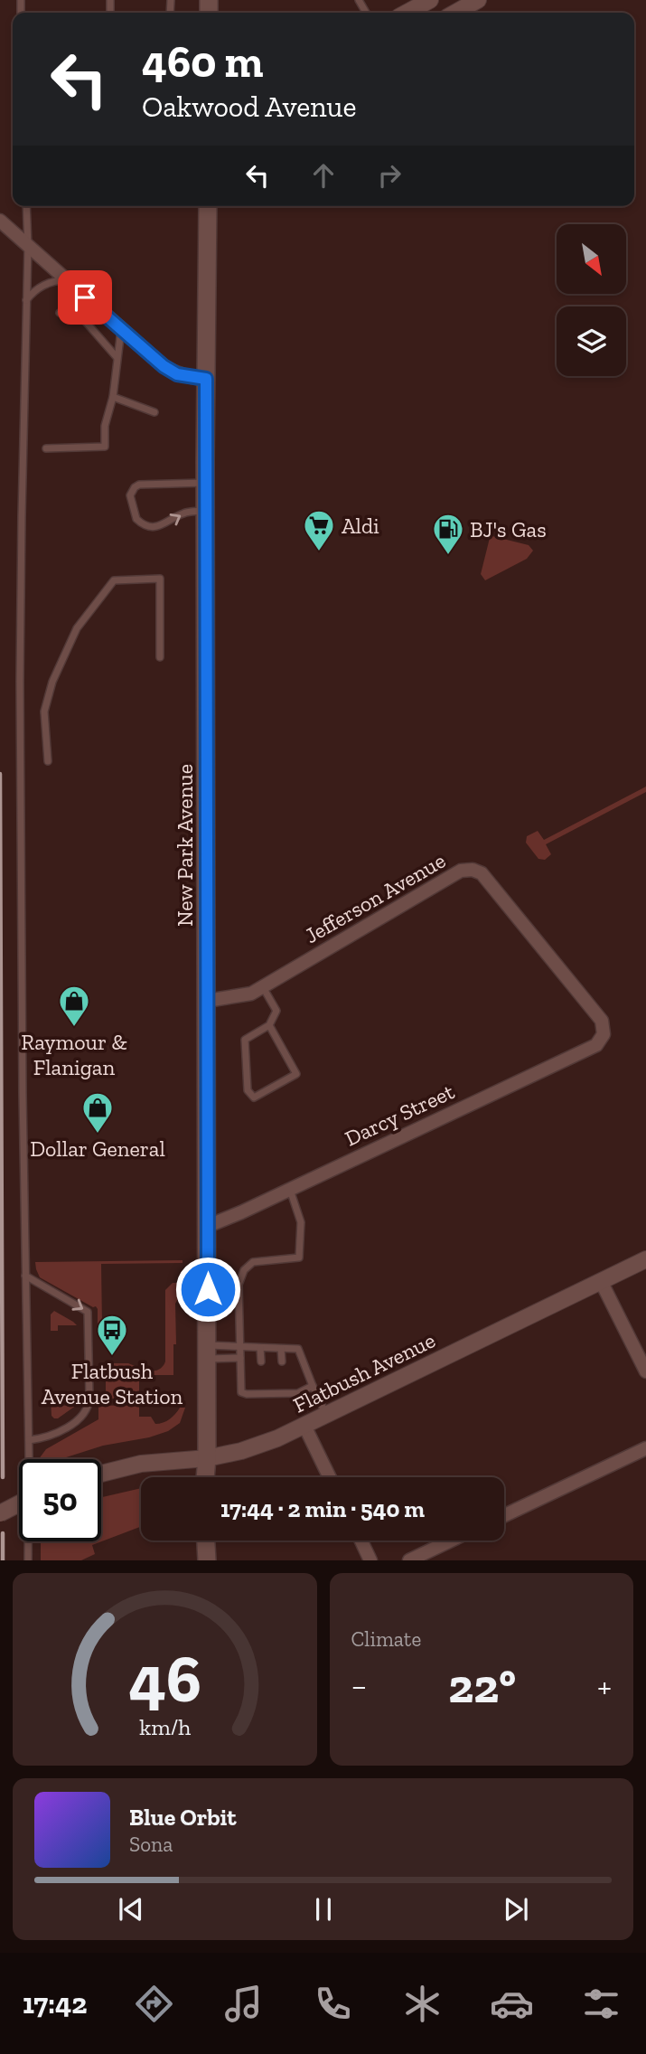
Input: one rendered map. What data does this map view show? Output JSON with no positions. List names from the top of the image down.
{
  "streets": {
    "main road": ["New Park Avenue"],
    "street": ["Jefferson Avenue", "Darcy Street", "Flatbush Avenue"]
  },
  "crossings": [
    ["New Park Avenue", "Jefferson Avenue"],
    ["New Park Avenue", "Darcy Street"],
    ["New Park Avenue", "Flatbush Avenue"],
    ["Jefferson Avenue", "Darcy Street"]
  ],
  "places": {
    "supermarket": ["Aldi"],
    "fuel station": ["BJ's Gas"],
    "shop": ["Raymour & Flanigan", "Dollar General"],
    "bus stop": ["Flatbush Avenue Station"]
  },
  "north": "bottom right",
  "page": {
    "turn": ["460 m", "Oakwood Avenue"],
    "limit": "50",
    "trip": "17:44 · 2 min · 540 m",
    "tile": "Climate",
    "heat": ["−", "22°", "+"],
    "song": ["Blue Orbit", "Sona"],
    "tabs": "17:42",
    "gauge": ["46", "km/h"]
  }
}
